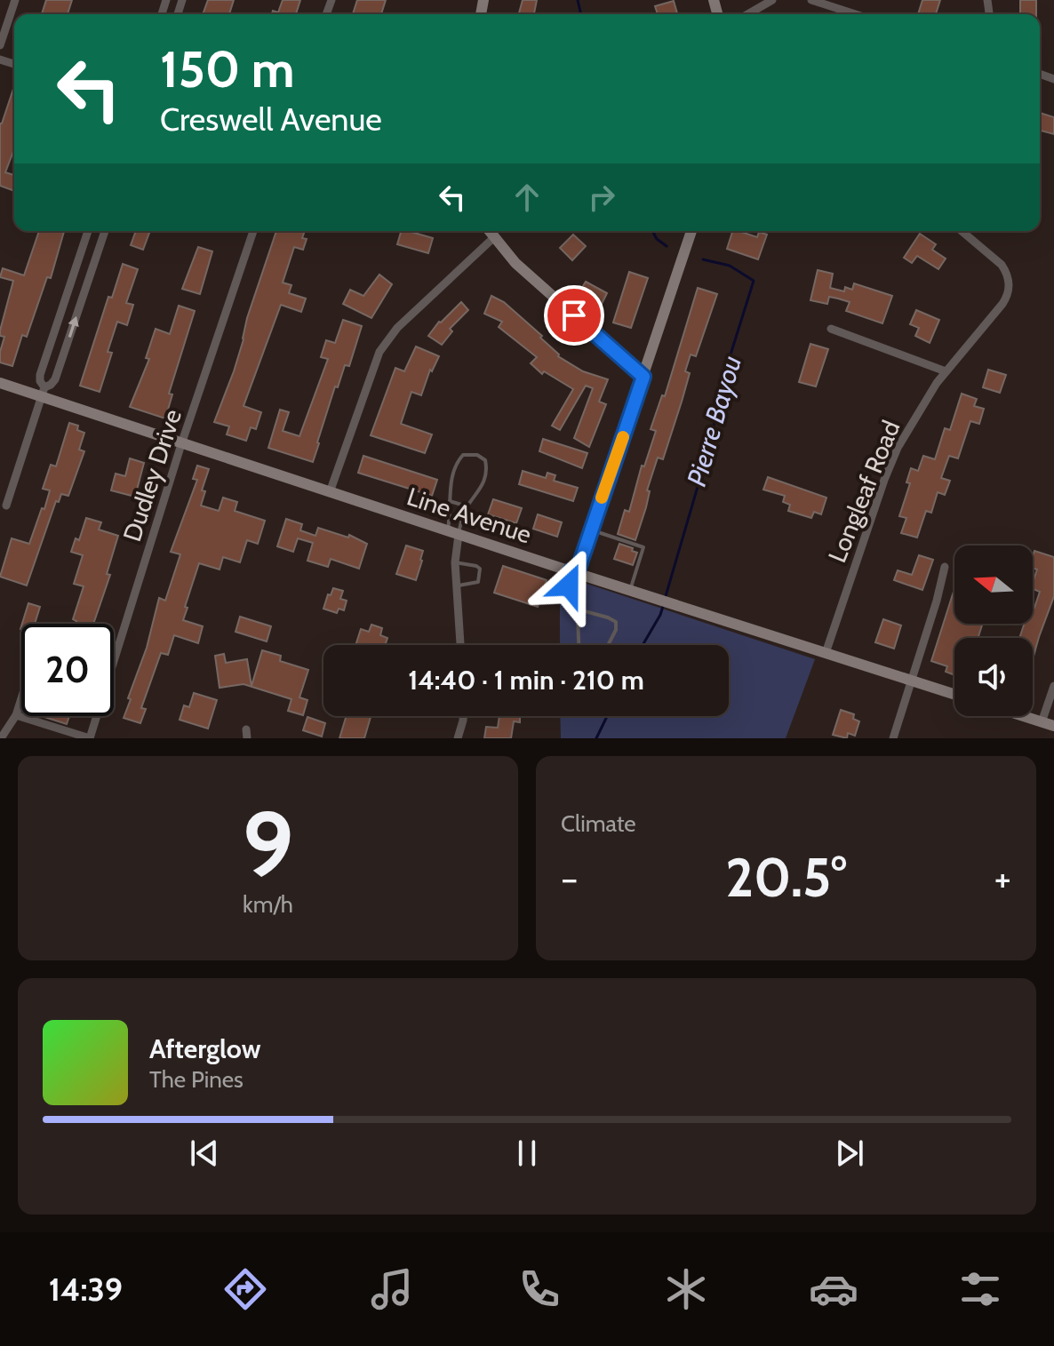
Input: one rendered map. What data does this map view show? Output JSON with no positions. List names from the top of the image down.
{
  "streets": {
    "main road": ["Line Avenue"],
    "street": ["Dudley Drive", "Longleaf Road"]
  },
  "crossings": [
    ["Dudley Drive", "Line Avenue"],
    ["Longleaf Road", "Line Avenue"]
  ],
  "water": ["Pierre Bayou"],
  "north": "left",
  "page": {
    "turn": ["150 m", "Creswell Avenue"],
    "limit": "20",
    "trip": "14:40 · 1 min · 210 m",
    "tile": [
      ["9", "km/h"],
      "Climate"
    ],
    "heat": ["−", "20.5°", "+"],
    "song": ["Afterglow", "The Pines"],
    "tabs": "14:39"
  }
}
